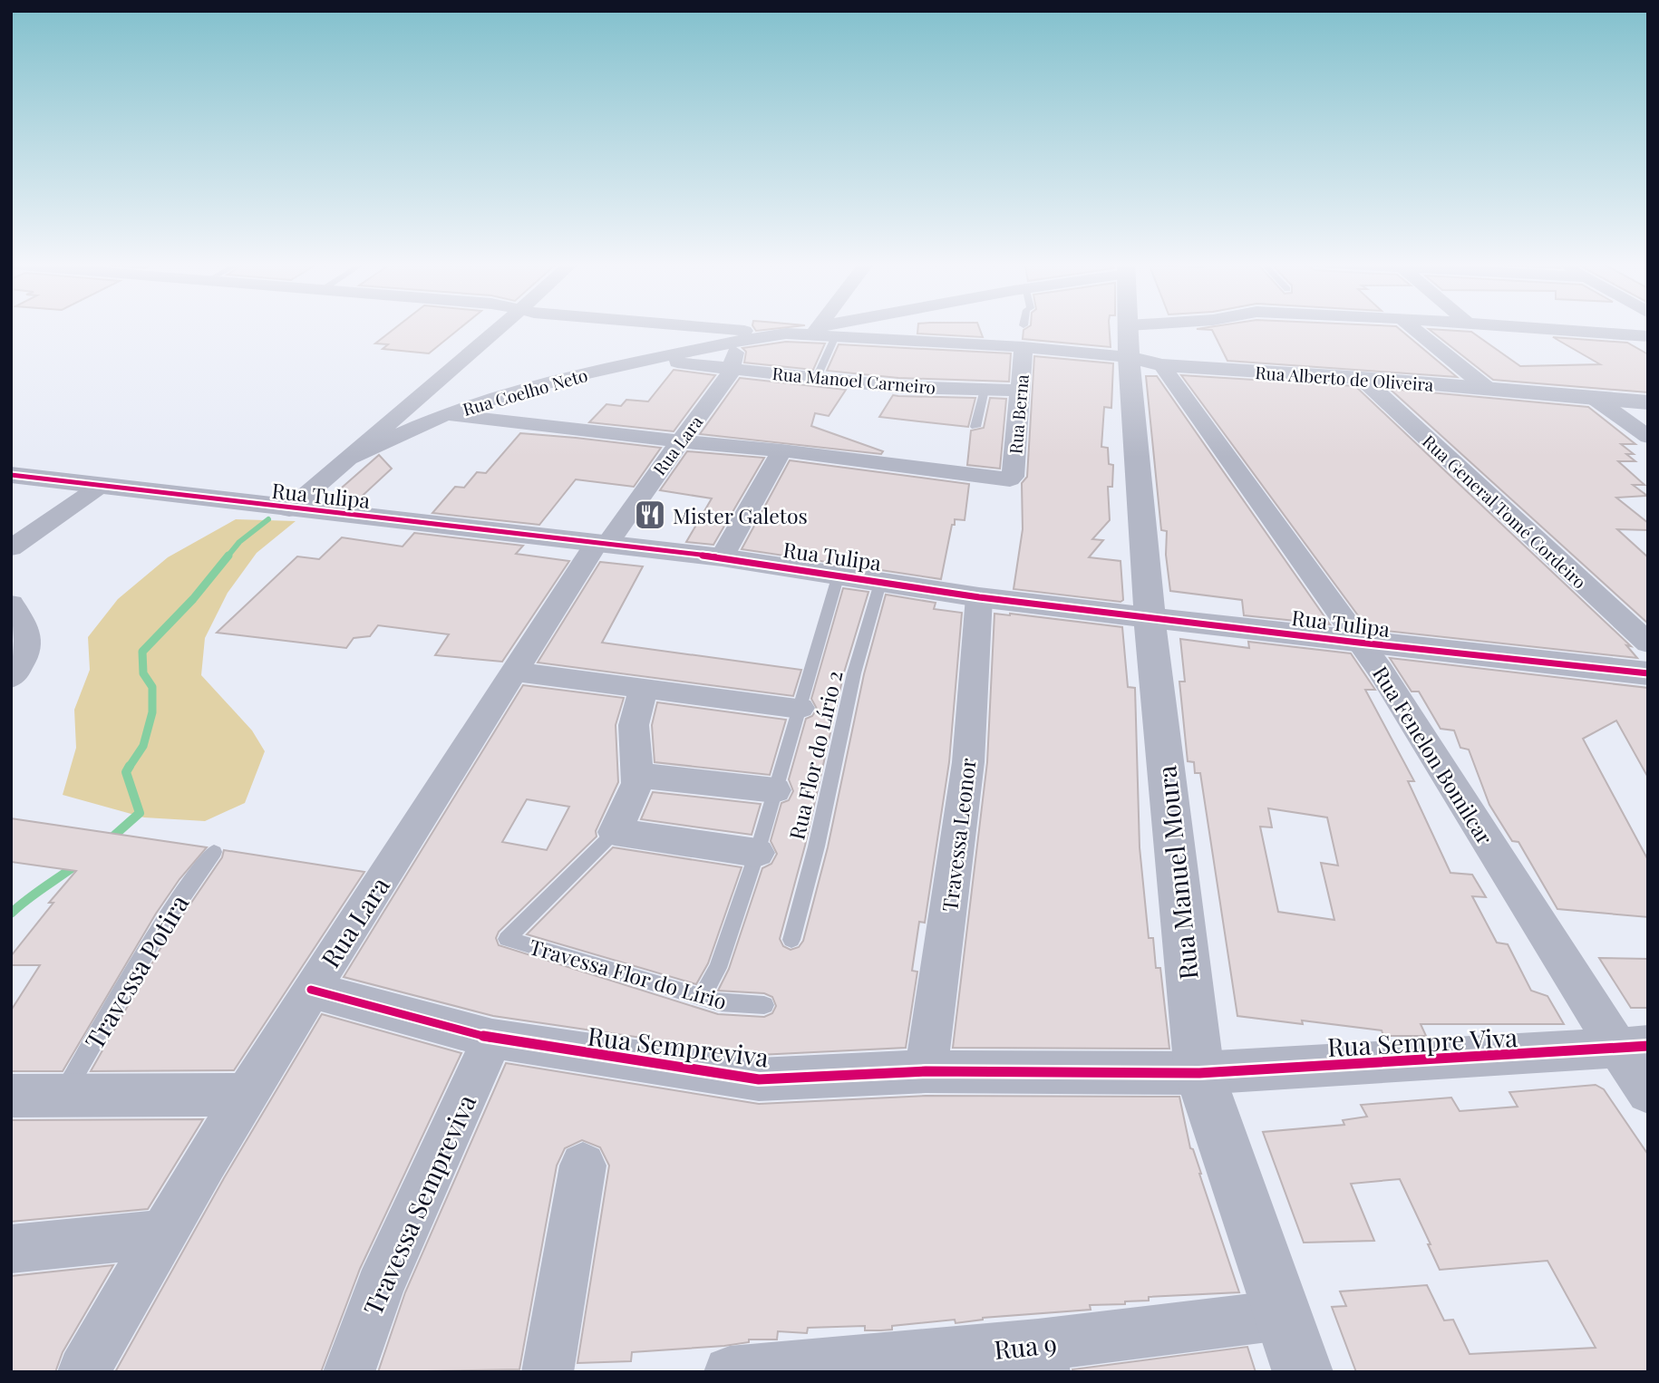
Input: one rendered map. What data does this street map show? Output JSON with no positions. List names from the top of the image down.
{
  "streets": {
    "street": [
      "Rua Alberto de Oliveira",
      "Rua Manoel Carneiro",
      "Rua Coelho Neto",
      "Rua Berna",
      "Rua Lara",
      "Rua Tulipa",
      "Rua General Tomé Cordeiro",
      "Rua Fenelon Bomilcar",
      "Travessa Leonor",
      "Rua Manuel Moura",
      "Travessa Flor do Lírio",
      "Rua Sempre Viva",
      "Rua Sempreviva",
      "Travessa Sempreviva",
      "Rua 9"
    ],
    "lane": ["Rua Flor do Lírio 2", "Travessa Potira"]
  },
  "crossings": [
    ["Rua Alberto de Oliveira", "Rua Coelho Neto"],
    ["Rua Alberto de Oliveira", "Rua Berna"],
    ["Rua Alberto de Oliveira", "Rua General Tomé Cordeiro"],
    ["Rua Alberto de Oliveira", "Rua Fenelon Bomilcar"],
    ["Rua Alberto de Oliveira", "Rua Manuel Moura"],
    ["Rua Manoel Carneiro", "Rua Coelho Neto"],
    ["Rua Manoel Carneiro", "Rua Berna"],
    ["Rua Manoel Carneiro", "Rua Lara"],
    ["Rua Coelho Neto", "Rua Lara"],
    ["Rua Lara", "Rua Tulipa"],
    ["Rua Lara", "Rua Sempreviva"],
    ["Rua Tulipa", "Rua Flor do Lírio 2"],
    ["Rua Tulipa", "Rua Fenelon Bomilcar"],
    ["Rua Tulipa", "Travessa Leonor"],
    ["Rua Tulipa", "Rua Manuel Moura"],
    ["Rua Fenelon Bomilcar", "Rua Sempre Viva"],
    ["Travessa Leonor", "Rua Sempreviva"],
    ["Rua Manuel Moura", "Rua Sempre Viva"],
    ["Rua Manuel Moura", "Rua Sempreviva"],
    ["Rua Manuel Moura", "Rua 9"],
    ["Rua Sempre Viva", "Rua Sempreviva"],
    ["Rua Sempreviva", "Travessa Sempreviva"]
  ],
  "places": {
    "restaurant": ["Mister Galetos"]
  }
}
